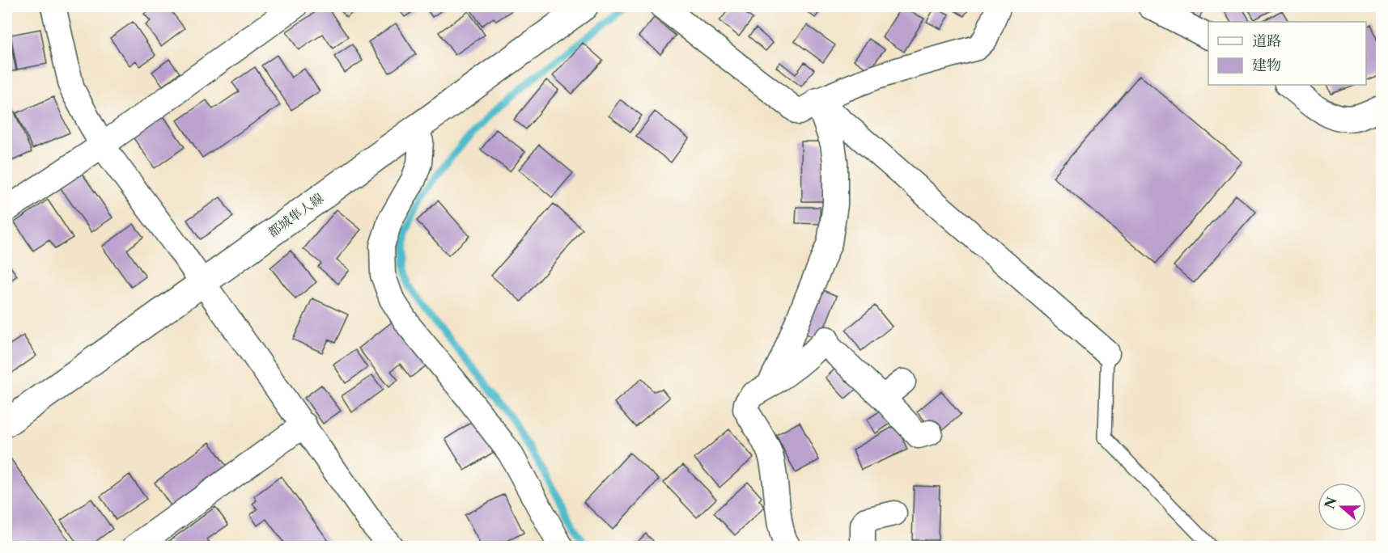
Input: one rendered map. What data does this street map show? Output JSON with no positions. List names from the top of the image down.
{
  "streets": {
    "main road": ["都城隼人線"]
  },
  "legend": ["道路", "建物"],
  "north": "left"
}
